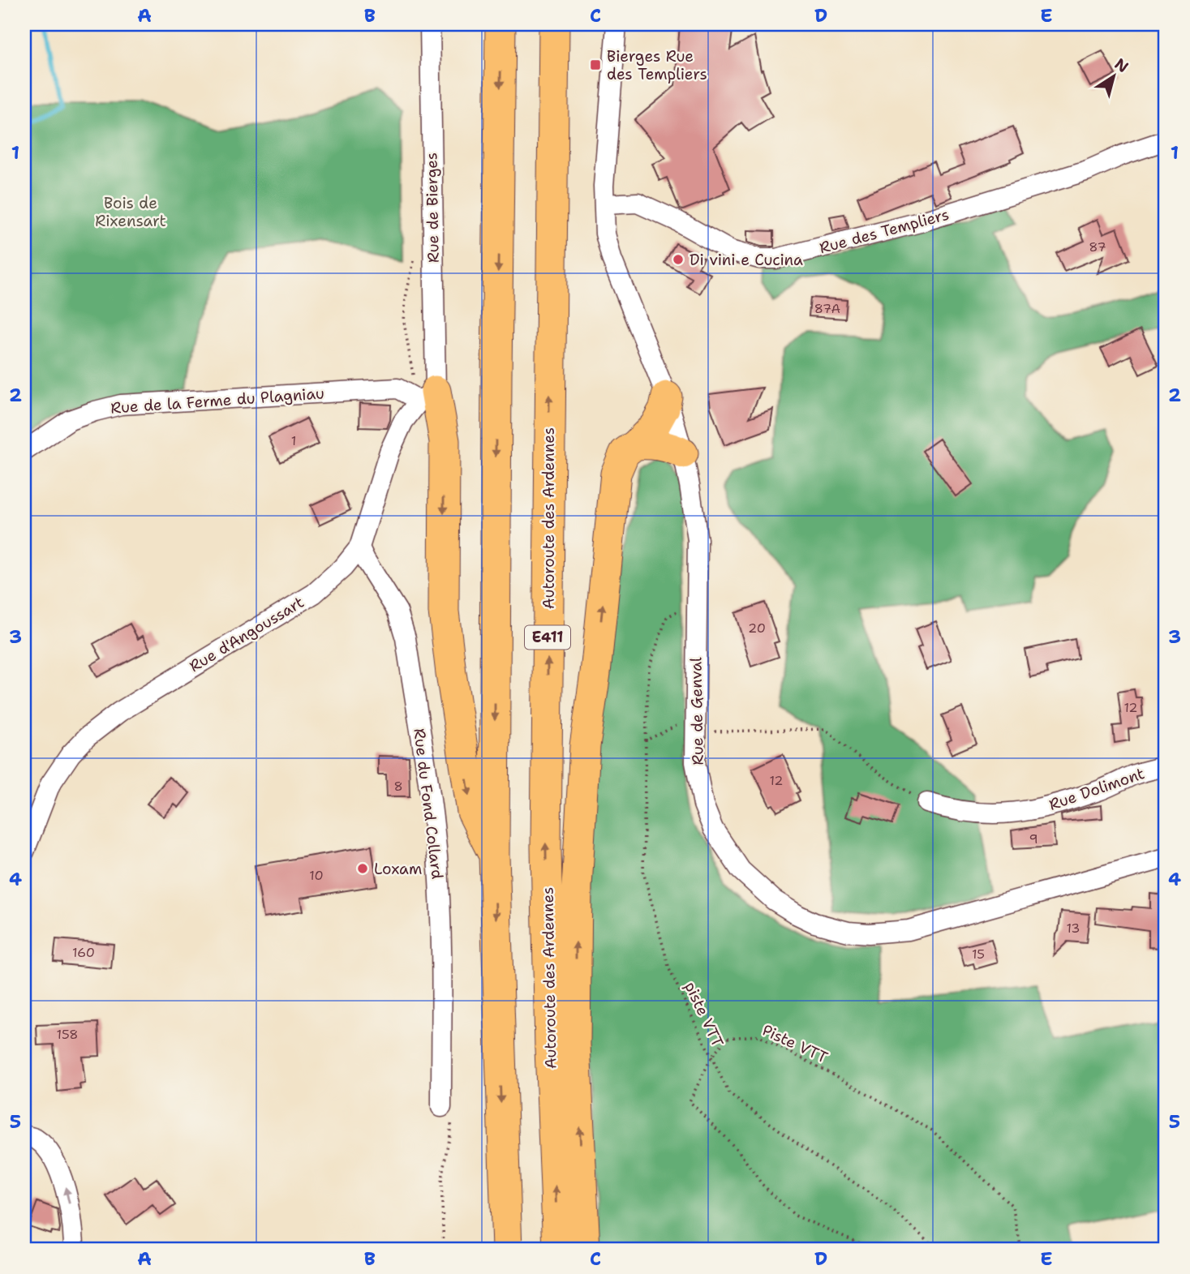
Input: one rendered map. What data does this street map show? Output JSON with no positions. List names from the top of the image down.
{
  "streets": {
    "highway": ["Autoroute des Ardennes", "E411"],
    "street": [
      "Rue de Bierges",
      "Rue des Templiers",
      "Rue de la Ferme du Plagniau",
      "Rue d'Angoussart",
      "Rue de Genval",
      "Rue Dolimont",
      "Rue du Fond Collard"
    ],
    "path": ["piste VTT", "Piste VTT"]
  },
  "crossings": [
    ["Rue de Bierges", "Rue de la Ferme du Plagniau"],
    ["Rue de Bierges", "Rue d'Angoussart"],
    ["Rue des Templiers", "Rue de Genval"],
    ["Rue de la Ferme du Plagniau", "Rue d'Angoussart"],
    ["Rue d'Angoussart", "Rue du Fond Collard"],
    ["Rue de Genval", "piste VTT"],
    ["piste VTT", "Piste VTT"]
  ],
  "parks": ["Bois de Rixensart"],
  "places": {
    "transit": ["Bierges Rue des Templiers"],
    "other": ["Di vini e Cucina", "Loxam"]
  },
  "house_numbers": [
    "87",
    "87A",
    "1",
    "20",
    "12",
    "12",
    "8",
    "9",
    "10",
    "13",
    "160",
    "15",
    "158"
  ],
  "north": "top right",
  "grid": {
    "columns": [
      "A",
      "B",
      "C",
      "D",
      "E"
    ],
    "rows": [
      "1",
      "2",
      "3",
      "4",
      "5"
    ]
  }
}
